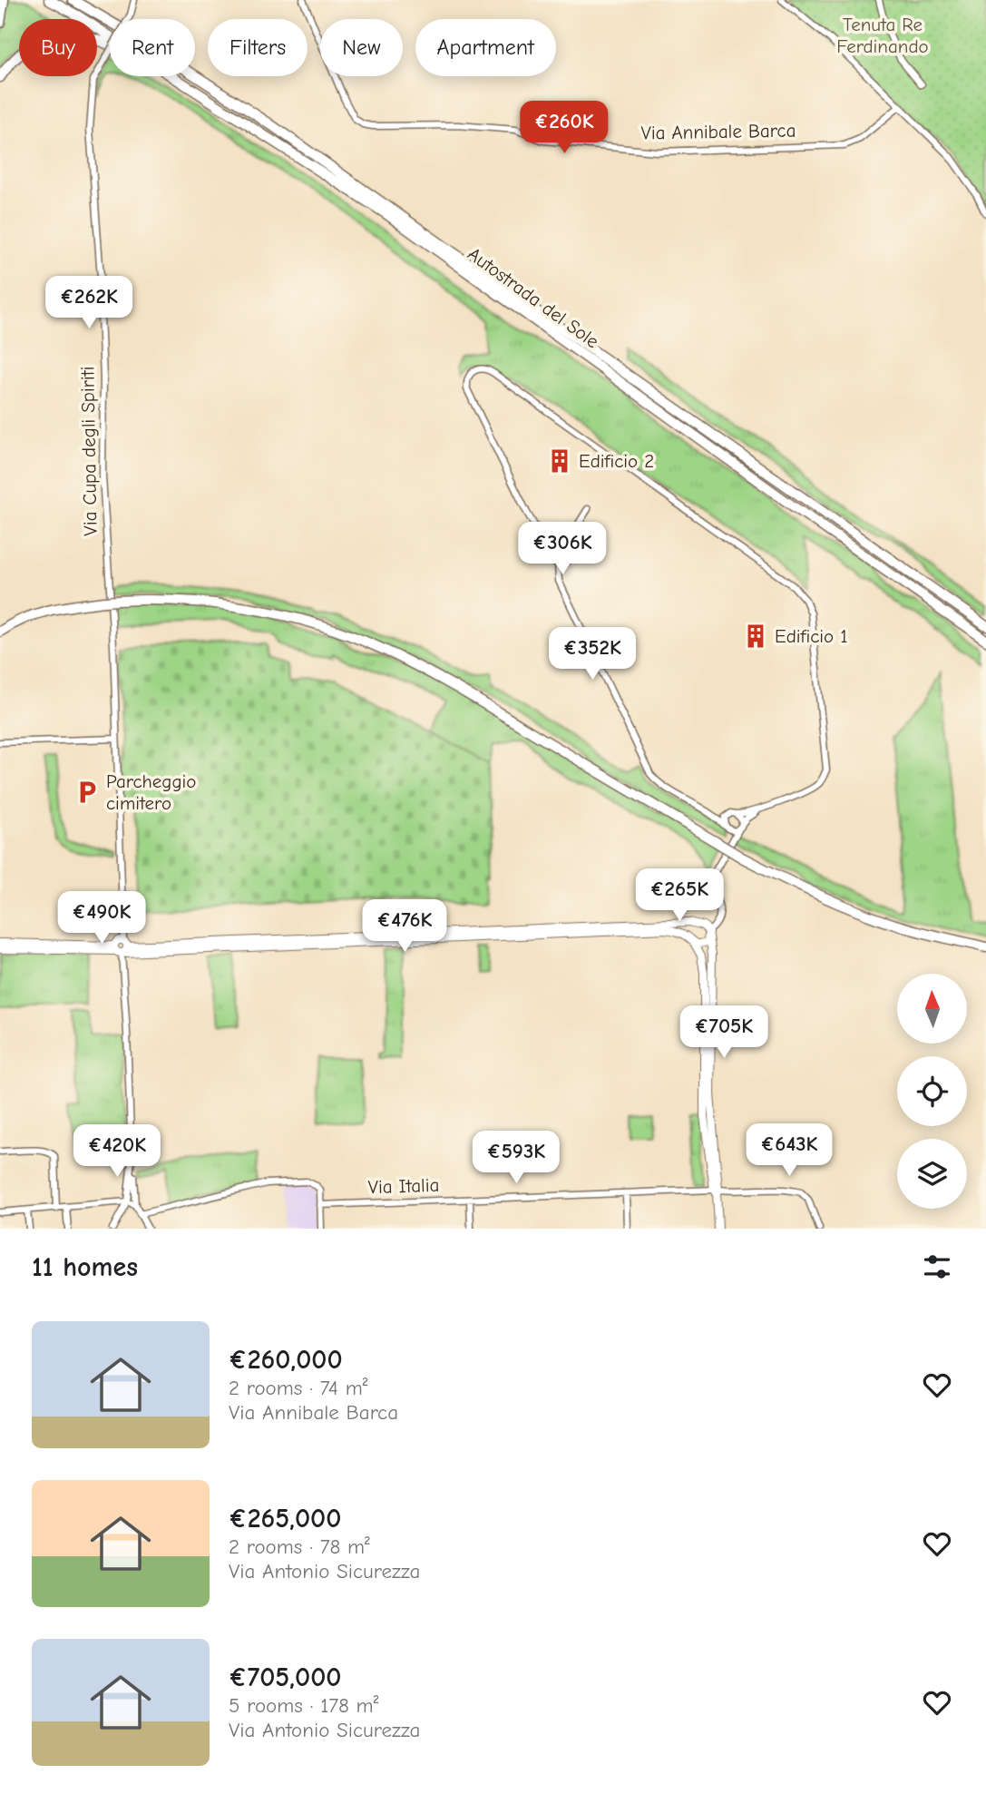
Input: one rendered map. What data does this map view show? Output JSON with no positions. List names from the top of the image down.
{
  "streets": {
    "highway": ["Autostrada del Sole"],
    "street": ["Via Annibale Barca", "Via Cupa degli Spiriti", "Via Italia"]
  },
  "parks": ["Tenuta Re Ferdinando"],
  "places": {
    "building": ["Edificio 2", "Edificio 1"],
    "parking": ["Parcheggio cimitero"]
  },
  "north": "top",
  "page": {
    "chip": [
      "Buy",
      "Rent",
      "Filters",
      "New",
      "Apartment"
    ],
    "price": [
      "€260K",
      "€262K",
      "€306K",
      "€352K",
      "€265K",
      "€490K",
      "€476K",
      "€705K",
      "€643K",
      "€420K",
      "€593K"
    ],
    "heading": "11 homes",
    "list": [
      {
        "name": "€260,000",
        "note": "2 rooms · 74 m² · Via Annibale Barca"
      },
      {
        "name": "€265,000",
        "note": "2 rooms · 78 m² · Via Antonio Sicurezza"
      },
      {
        "name": "€705,000",
        "note": "5 rooms · 178 m² · Via Antonio Sicurezza"
      }
    ]
  }
}
